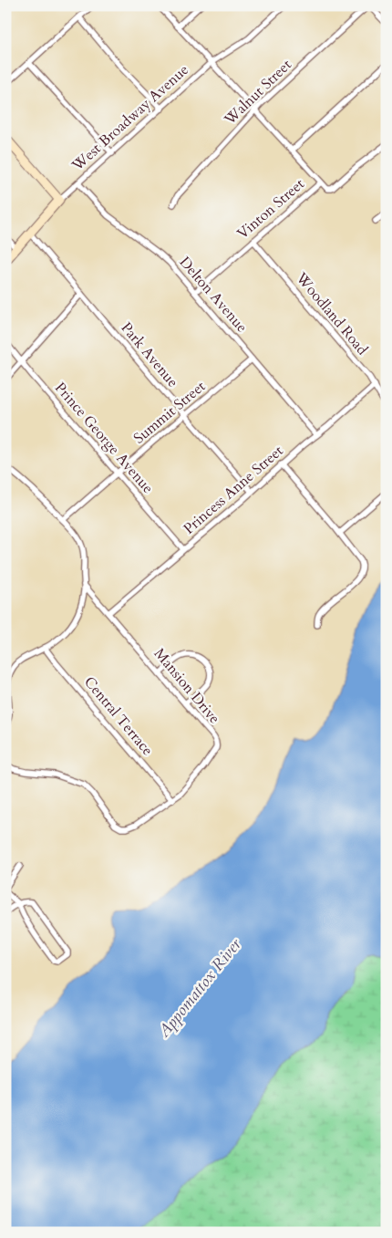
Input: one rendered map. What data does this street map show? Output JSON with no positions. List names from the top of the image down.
{
  "streets": {
    "main road": ["West Broadway Avenue"],
    "street": [
      "Walnut Street",
      "Vinton Street",
      "Delton Avenue",
      "Woodland Road",
      "Park Avenue",
      "Summit Street",
      "Prince George Avenue",
      "Princess Anne Street",
      "Mansion Drive",
      "Central Terrace"
    ]
  },
  "crossings": [
    ["West Broadway Avenue", "Delton Avenue"],
    ["West Broadway Avenue", "Park Avenue"],
    ["Vinton Street", "Delton Avenue"],
    ["Vinton Street", "Woodland Road"],
    ["Delton Avenue", "Summit Street"],
    ["Delton Avenue", "Princess Anne Street"],
    ["Woodland Road", "Princess Anne Street"],
    ["Park Avenue", "Summit Street"],
    ["Park Avenue", "Princess Anne Street"],
    ["Summit Street", "Prince George Avenue"],
    ["Prince George Avenue", "Princess Anne Street"],
    ["Princess Anne Street", "Mansion Drive"],
    ["Mansion Drive", "Central Terrace"]
  ],
  "water": ["Appomattox River"]
}
